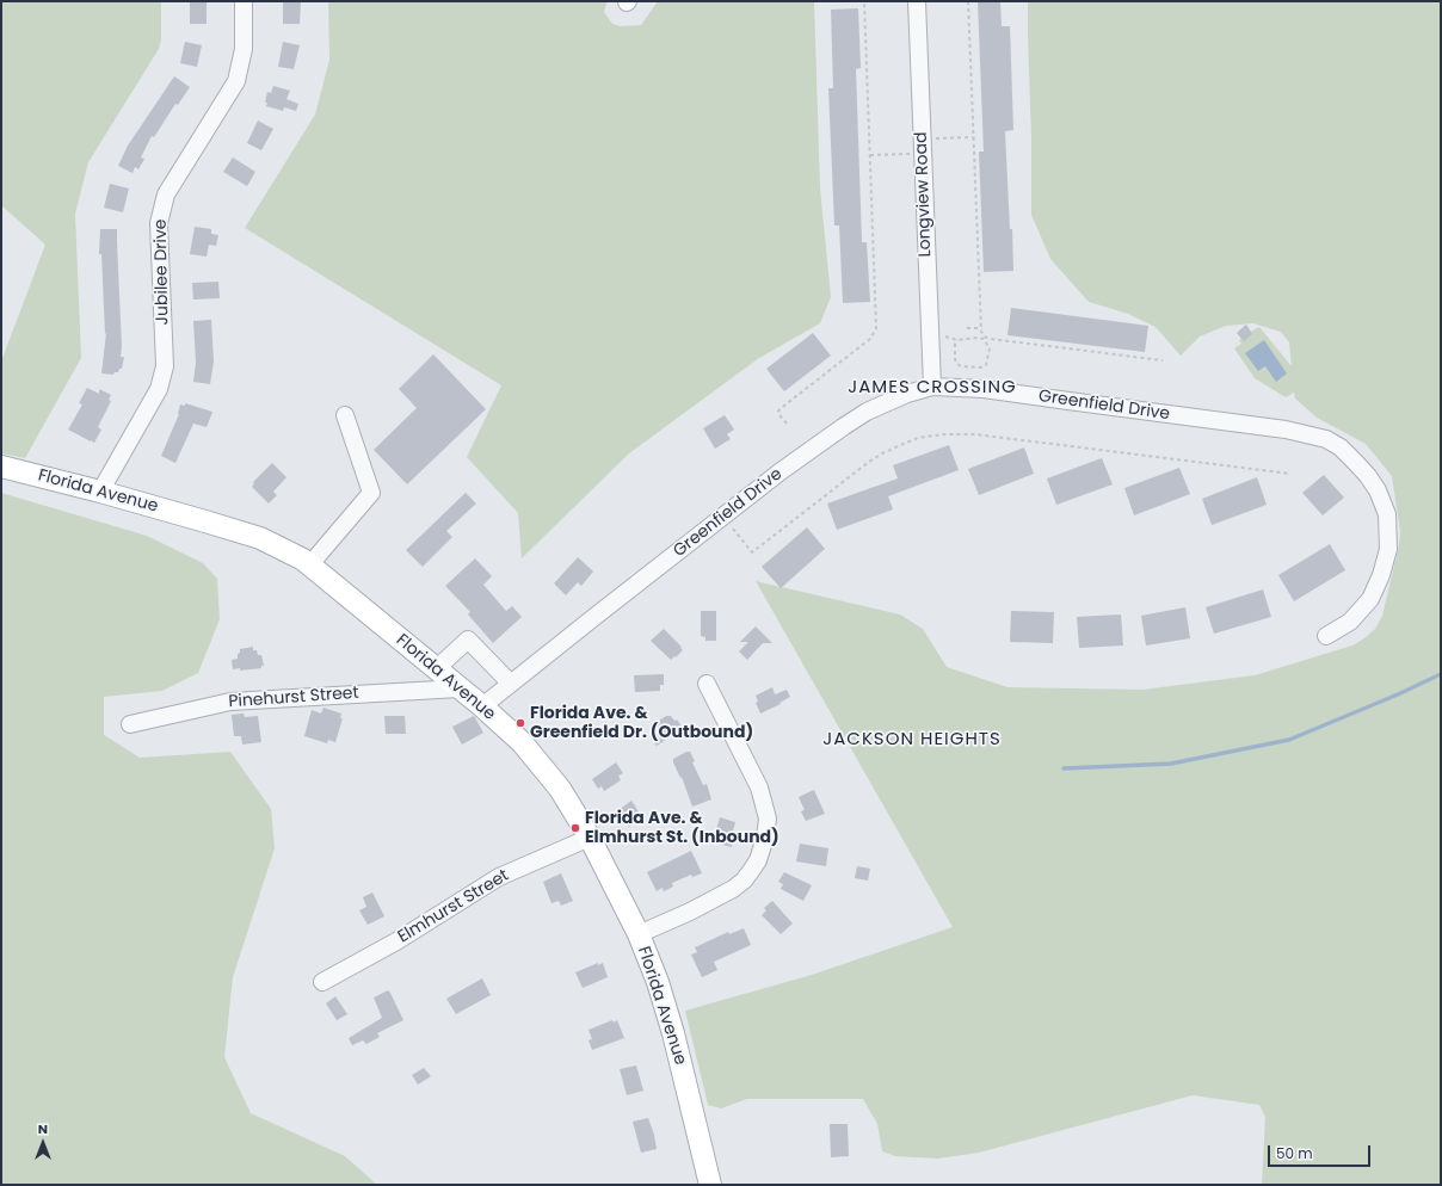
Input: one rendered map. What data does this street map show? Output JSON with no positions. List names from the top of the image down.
{
  "streets": {
    "main road": ["Florida Avenue"],
    "street": [
      "Longview Road",
      "Jubilee Drive",
      "Greenfield Drive",
      "Pinehurst Street",
      "Elmhurst Street"
    ]
  },
  "crossings": [
    ["Longview Road", "Greenfield Drive"],
    ["Jubilee Drive", "Florida Avenue"],
    ["Greenfield Drive", "Florida Avenue"],
    ["Florida Avenue", "Pinehurst Street"],
    ["Florida Avenue", "Elmhurst Street"]
  ],
  "districts": ["JAMES CROSSING", "JACKSON HEIGHTS"],
  "places": ["Florida Ave. & Greenfield Dr. (Outbound)", "Florida Ave. & Elmhurst St. (Inbound)"],
  "scale_bar": "50 m",
  "north": "top"
}
